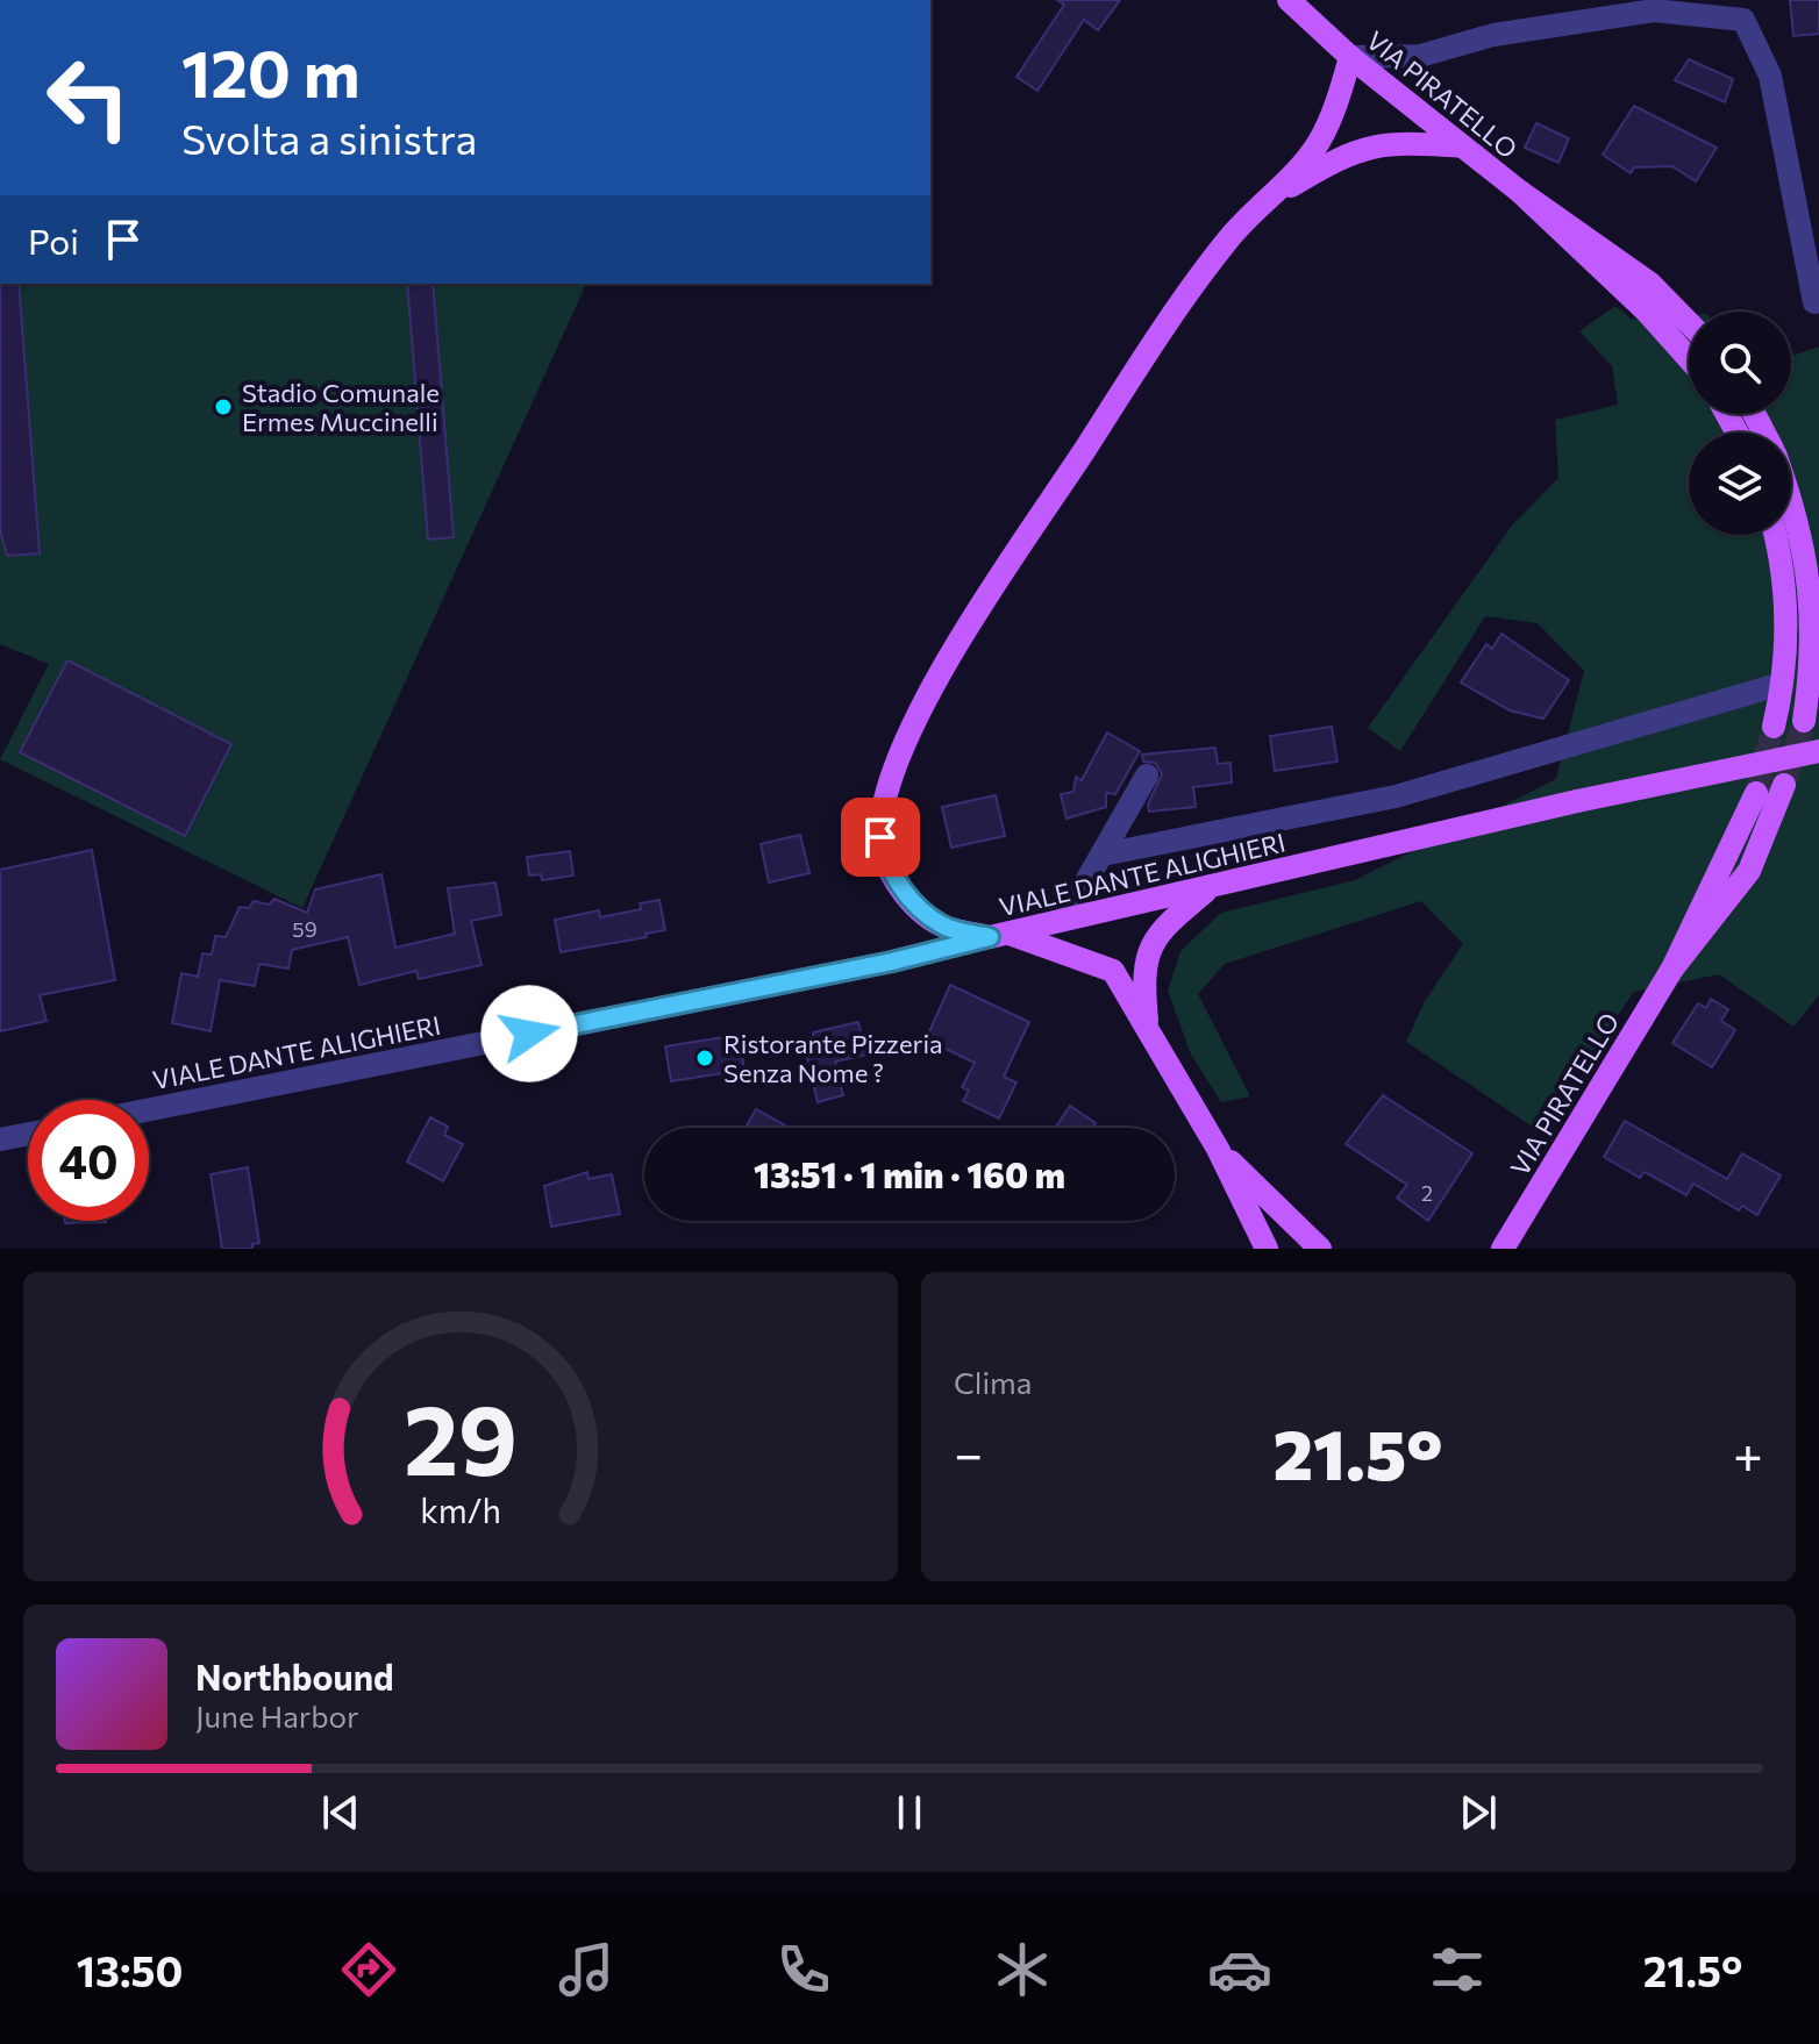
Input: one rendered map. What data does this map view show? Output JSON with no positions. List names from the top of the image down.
{
  "streets": {
    "main road": ["VIA PIRATELLO", "VIALE DANTE ALIGHIERI"]
  },
  "places": ["Stadio Comunale Ermes Muccinelli", "Ristorante Pizzeria Senza Nome ?"],
  "house_numbers": ["59", "2"],
  "page": {
    "turn": ["120 m", "Svolta a sinistra"],
    "then": "Poi",
    "limit": "40",
    "trip": "13:51 · 1 min · 160 m",
    "tile": "Clima",
    "heat": ["−", "21.5°", "+"],
    "song": ["Northbound", "June Harbor"],
    "tabs": ["13:50", "21.5°"],
    "gauge": ["29", "km/h"]
  }
}
